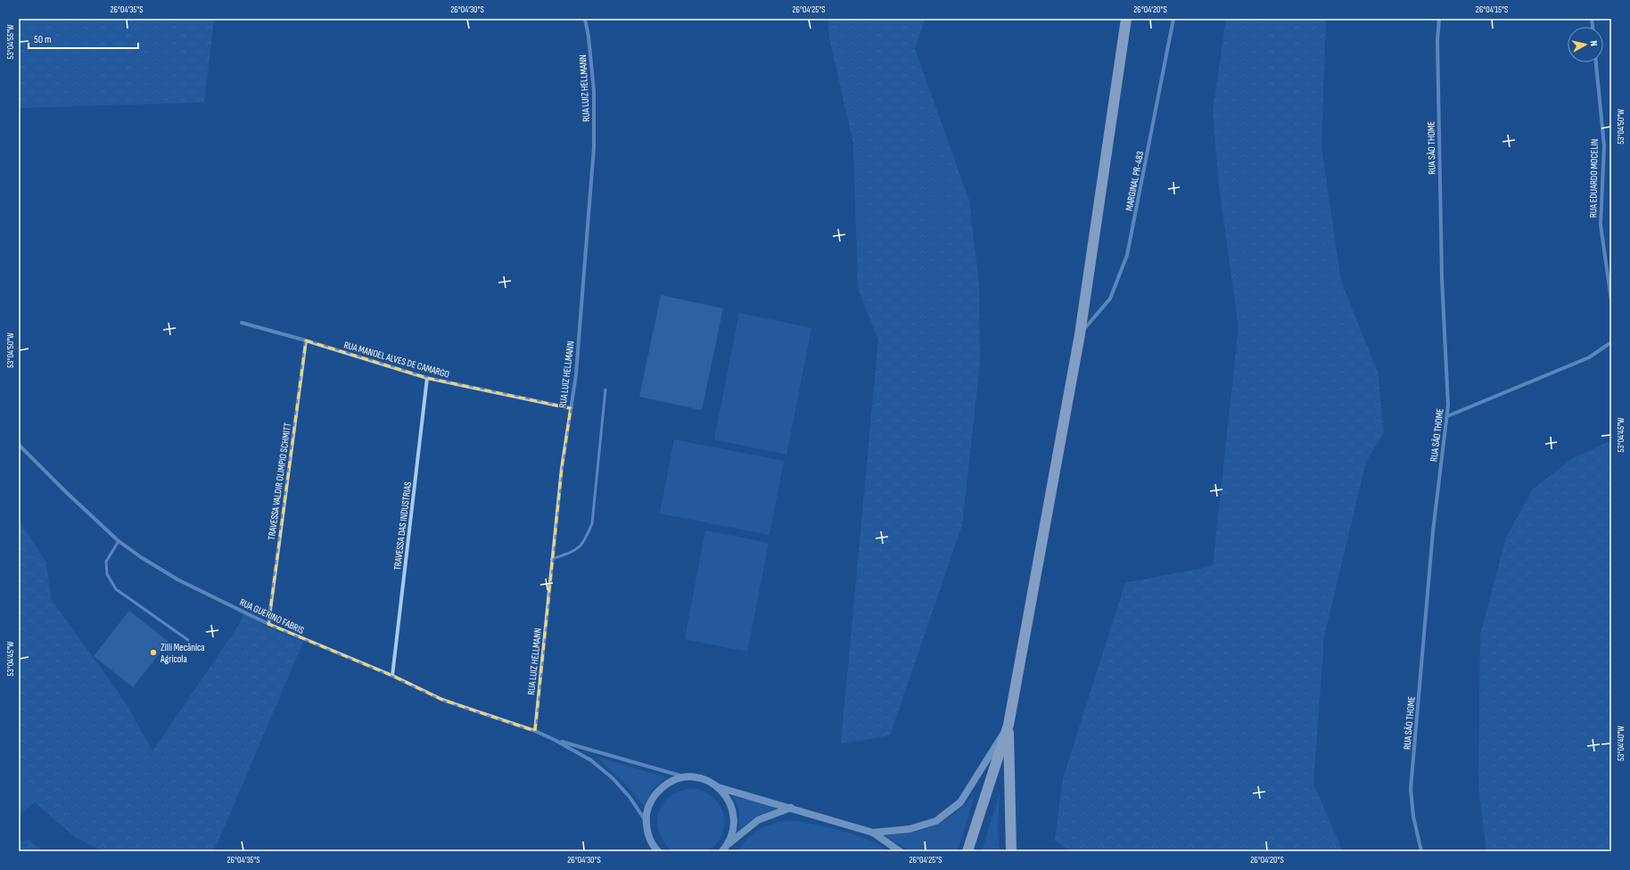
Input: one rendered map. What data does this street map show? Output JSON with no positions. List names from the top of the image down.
{
  "streets": {
    "street": [
      "RUA LUIZ HELLMANN",
      "RUA SÃO THOME",
      "RUA EDUARDO MOCELIN",
      "MARGINAL PR-483",
      "RUA MANOEL ALVES DE CAMARGO",
      "TRAVESSA VALDIR OLIMPIO SCHMITT",
      "TRAVESSA DAS INDUSTRIAS",
      "RUA GUERINO FABRIS"
    ]
  },
  "crossings": [
    ["RUA LUIZ HELLMANN", "RUA MANOEL ALVES DE CAMARGO"],
    ["RUA LUIZ HELLMANN", "RUA GUERINO FABRIS"],
    ["RUA MANOEL ALVES DE CAMARGO", "TRAVESSA VALDIR OLIMPIO SCHMITT"],
    ["RUA MANOEL ALVES DE CAMARGO", "TRAVESSA DAS INDUSTRIAS"],
    ["TRAVESSA VALDIR OLIMPIO SCHMITT", "RUA GUERINO FABRIS"],
    ["TRAVESSA DAS INDUSTRIAS", "RUA GUERINO FABRIS"]
  ],
  "places": ["Zilli Mecânica Agrícola"],
  "scale_bar": "50 m",
  "north": "right",
  "coordinates": [
    "26°04'35\"S",
    "26°04'30\"S",
    "26°04'25\"S",
    "26°04'20\"S",
    "26°04'15\"S",
    "53°04'55\"W",
    "53°04'50\"W",
    "53°04'45\"W",
    "53°04'40\"W"
  ]
}
